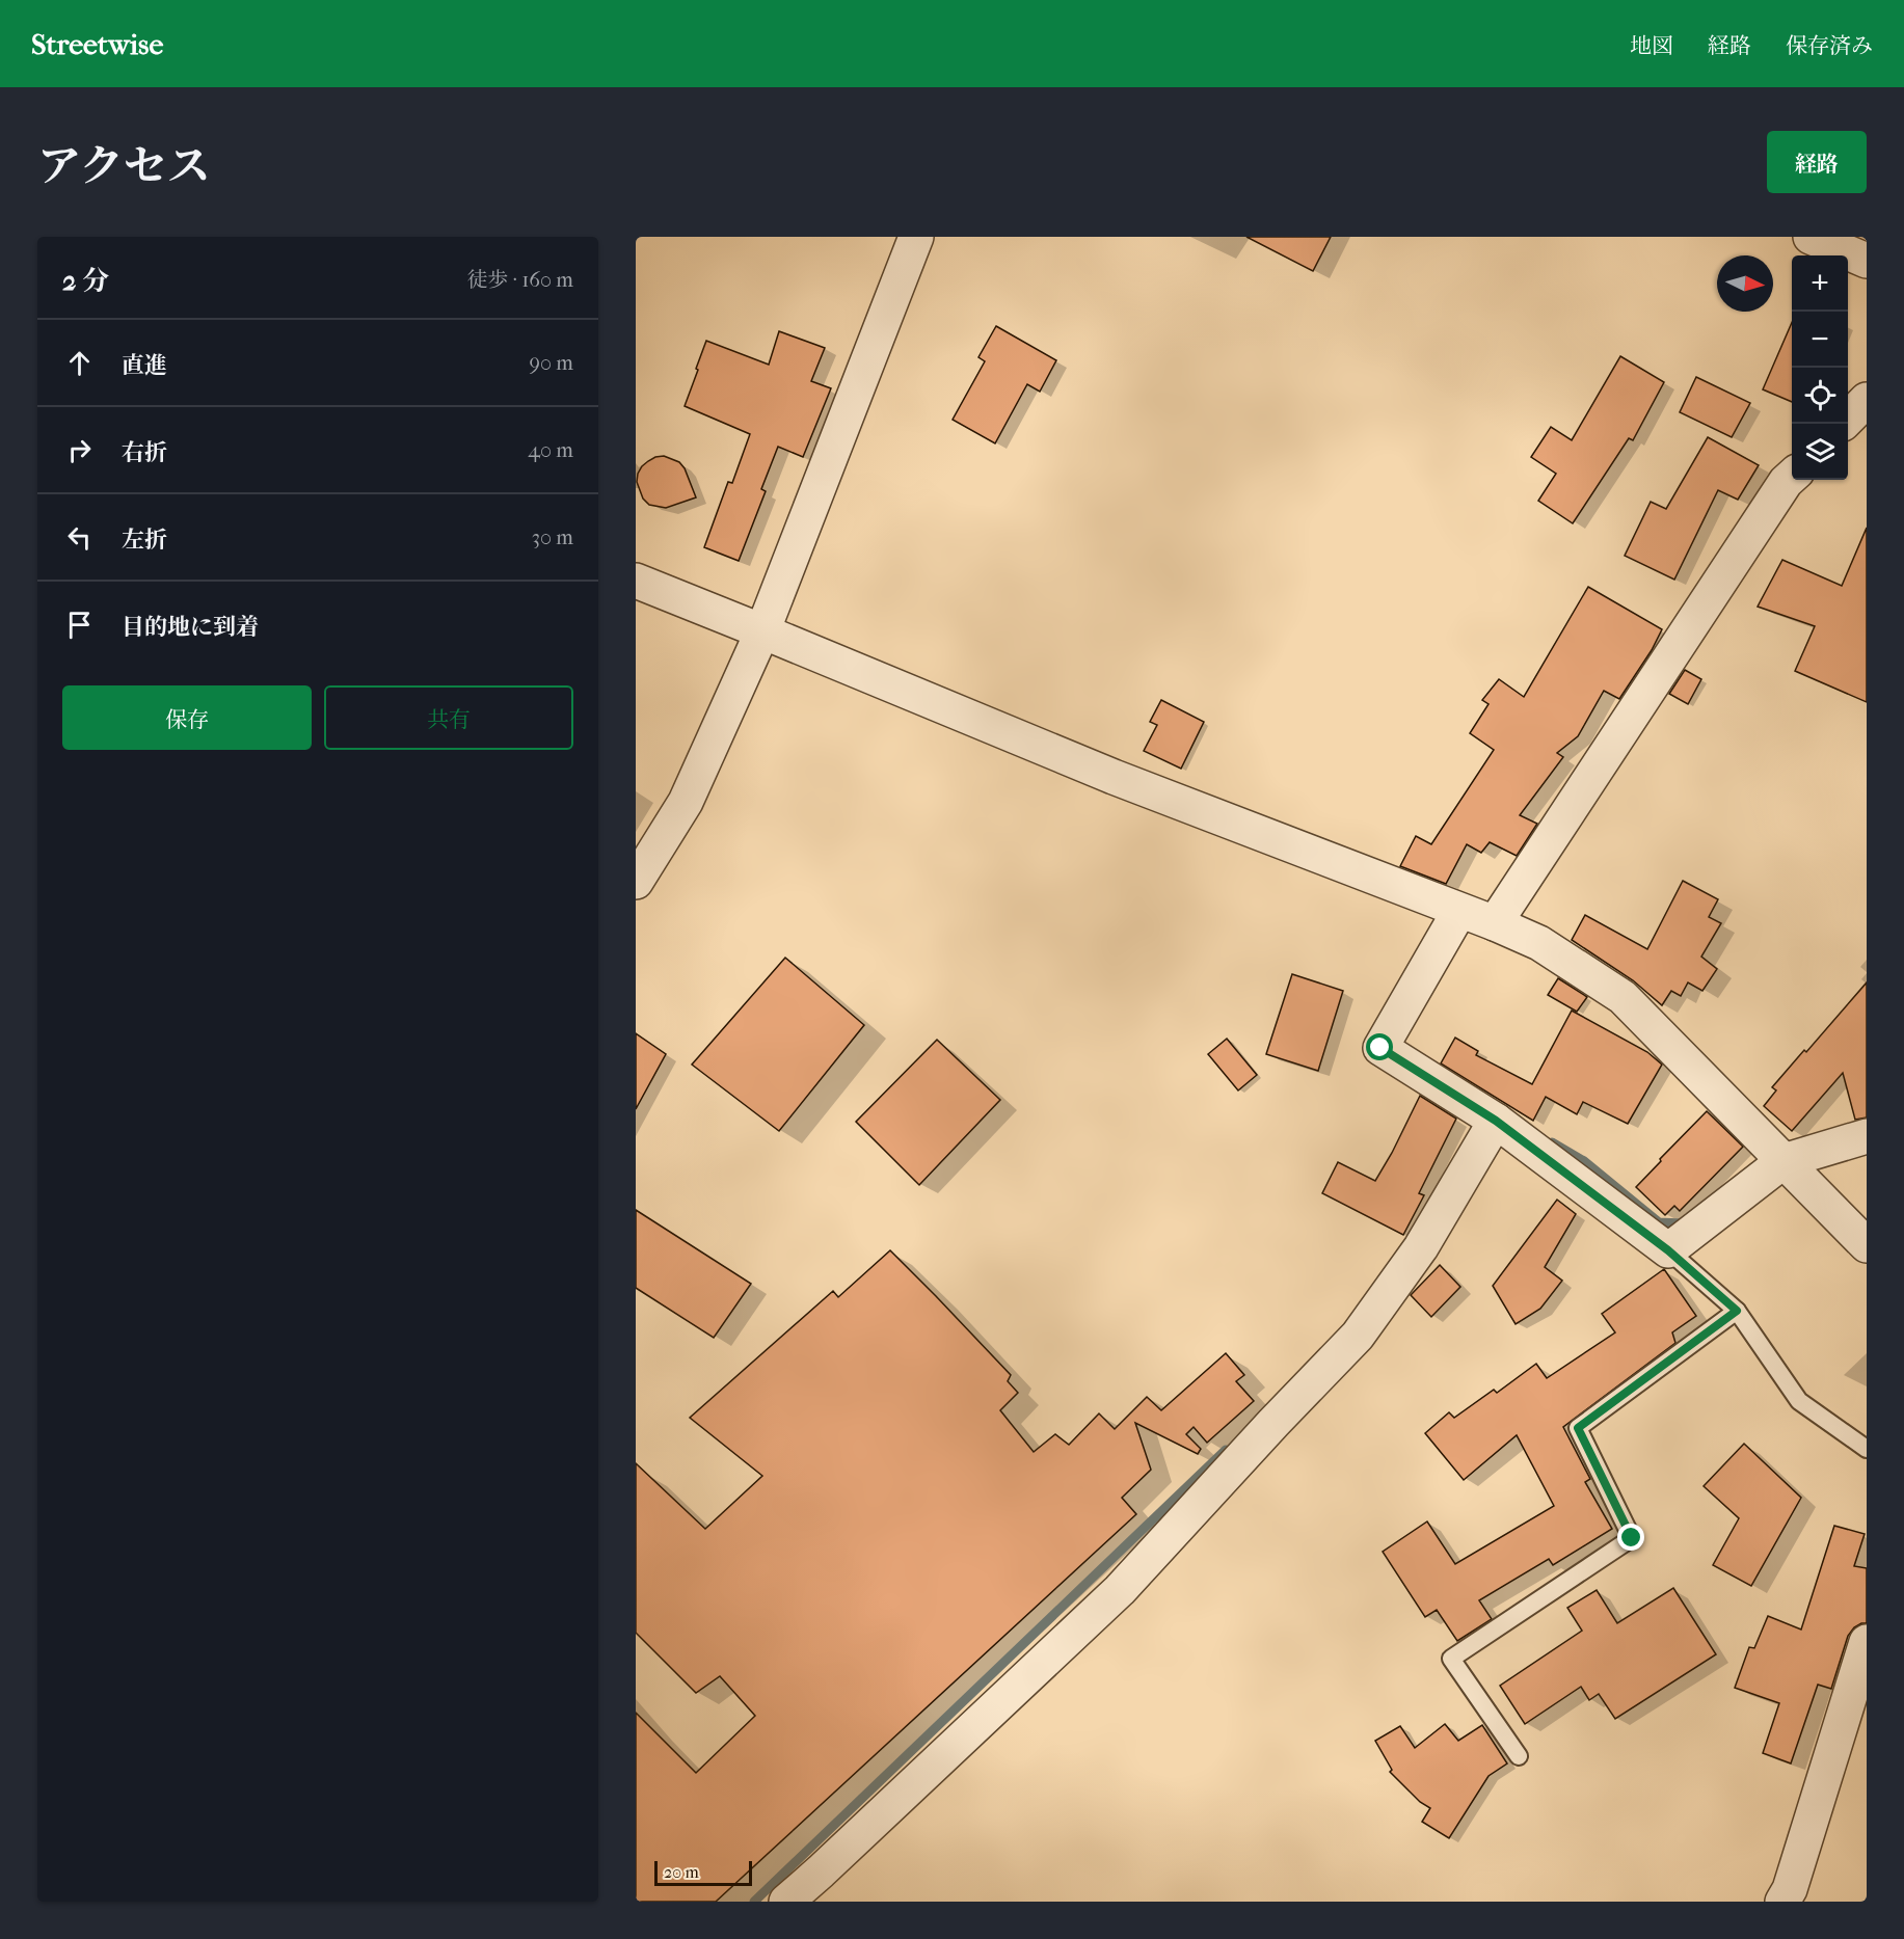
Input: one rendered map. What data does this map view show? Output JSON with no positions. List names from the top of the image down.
{
  "scale_bar": "20 m",
  "north": "right",
  "page": {
    "header": "Streetwise",
    "nav": ["地図", "経路", "保存済み"],
    "title": "アクセス",
    "buttons": [
      "経路",
      ["保存", "共有"]
    ],
    "heading": ["2 分", "徒歩 · 160 m"],
    "map_buttons": ["+", "−"],
    "list": [
      ["直進", "90 m"],
      ["右折", "40 m"],
      ["左折", "30 m"],
      "目的地に到着"
    ],
    "scale": "20 m"
  }
}
